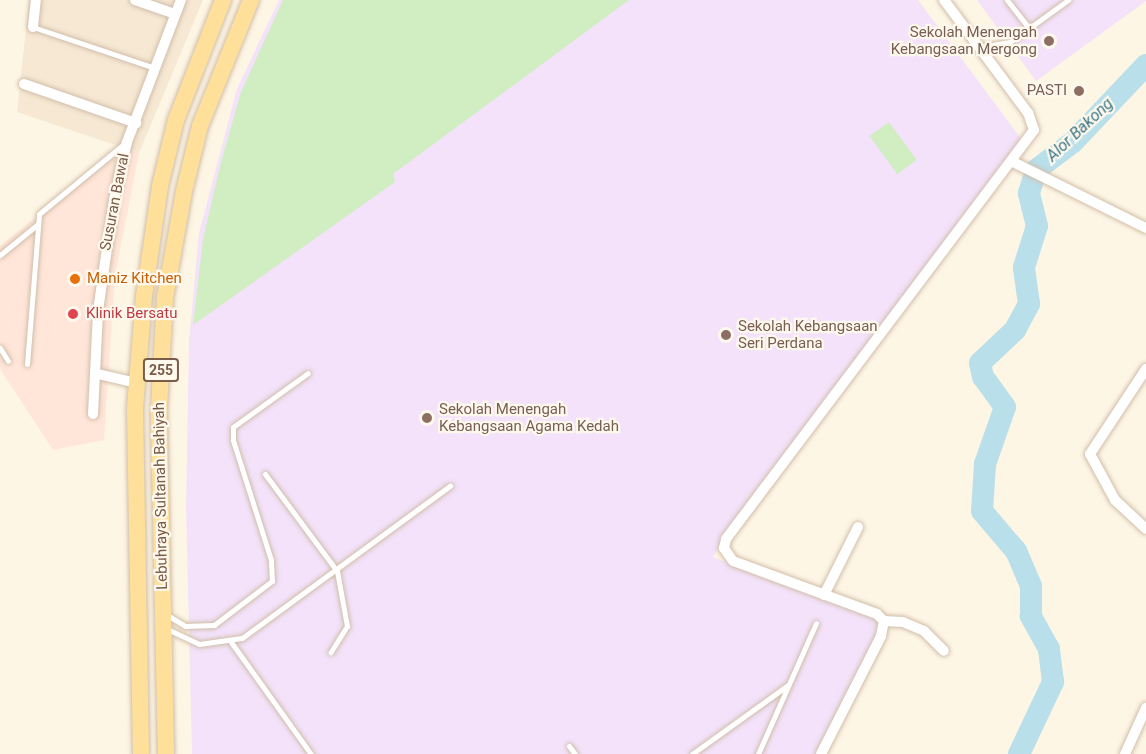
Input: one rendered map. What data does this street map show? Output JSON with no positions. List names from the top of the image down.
{
  "streets": {
    "main road": ["255", "Lebuhraya Sultanah Bahiyah"],
    "street": ["Susuran Bawal"]
  },
  "water": ["Alor Bakong"],
  "places": [
    "Sekolah Menengah Kebangsaan Mergong",
    "PASTI",
    "Maniz Kitchen",
    "Klinik Bersatu",
    "Sekolah Kebangsaan Seri Perdana",
    "Sekolah Menengah Kebangsaan Agama Kedah"
  ]
}
